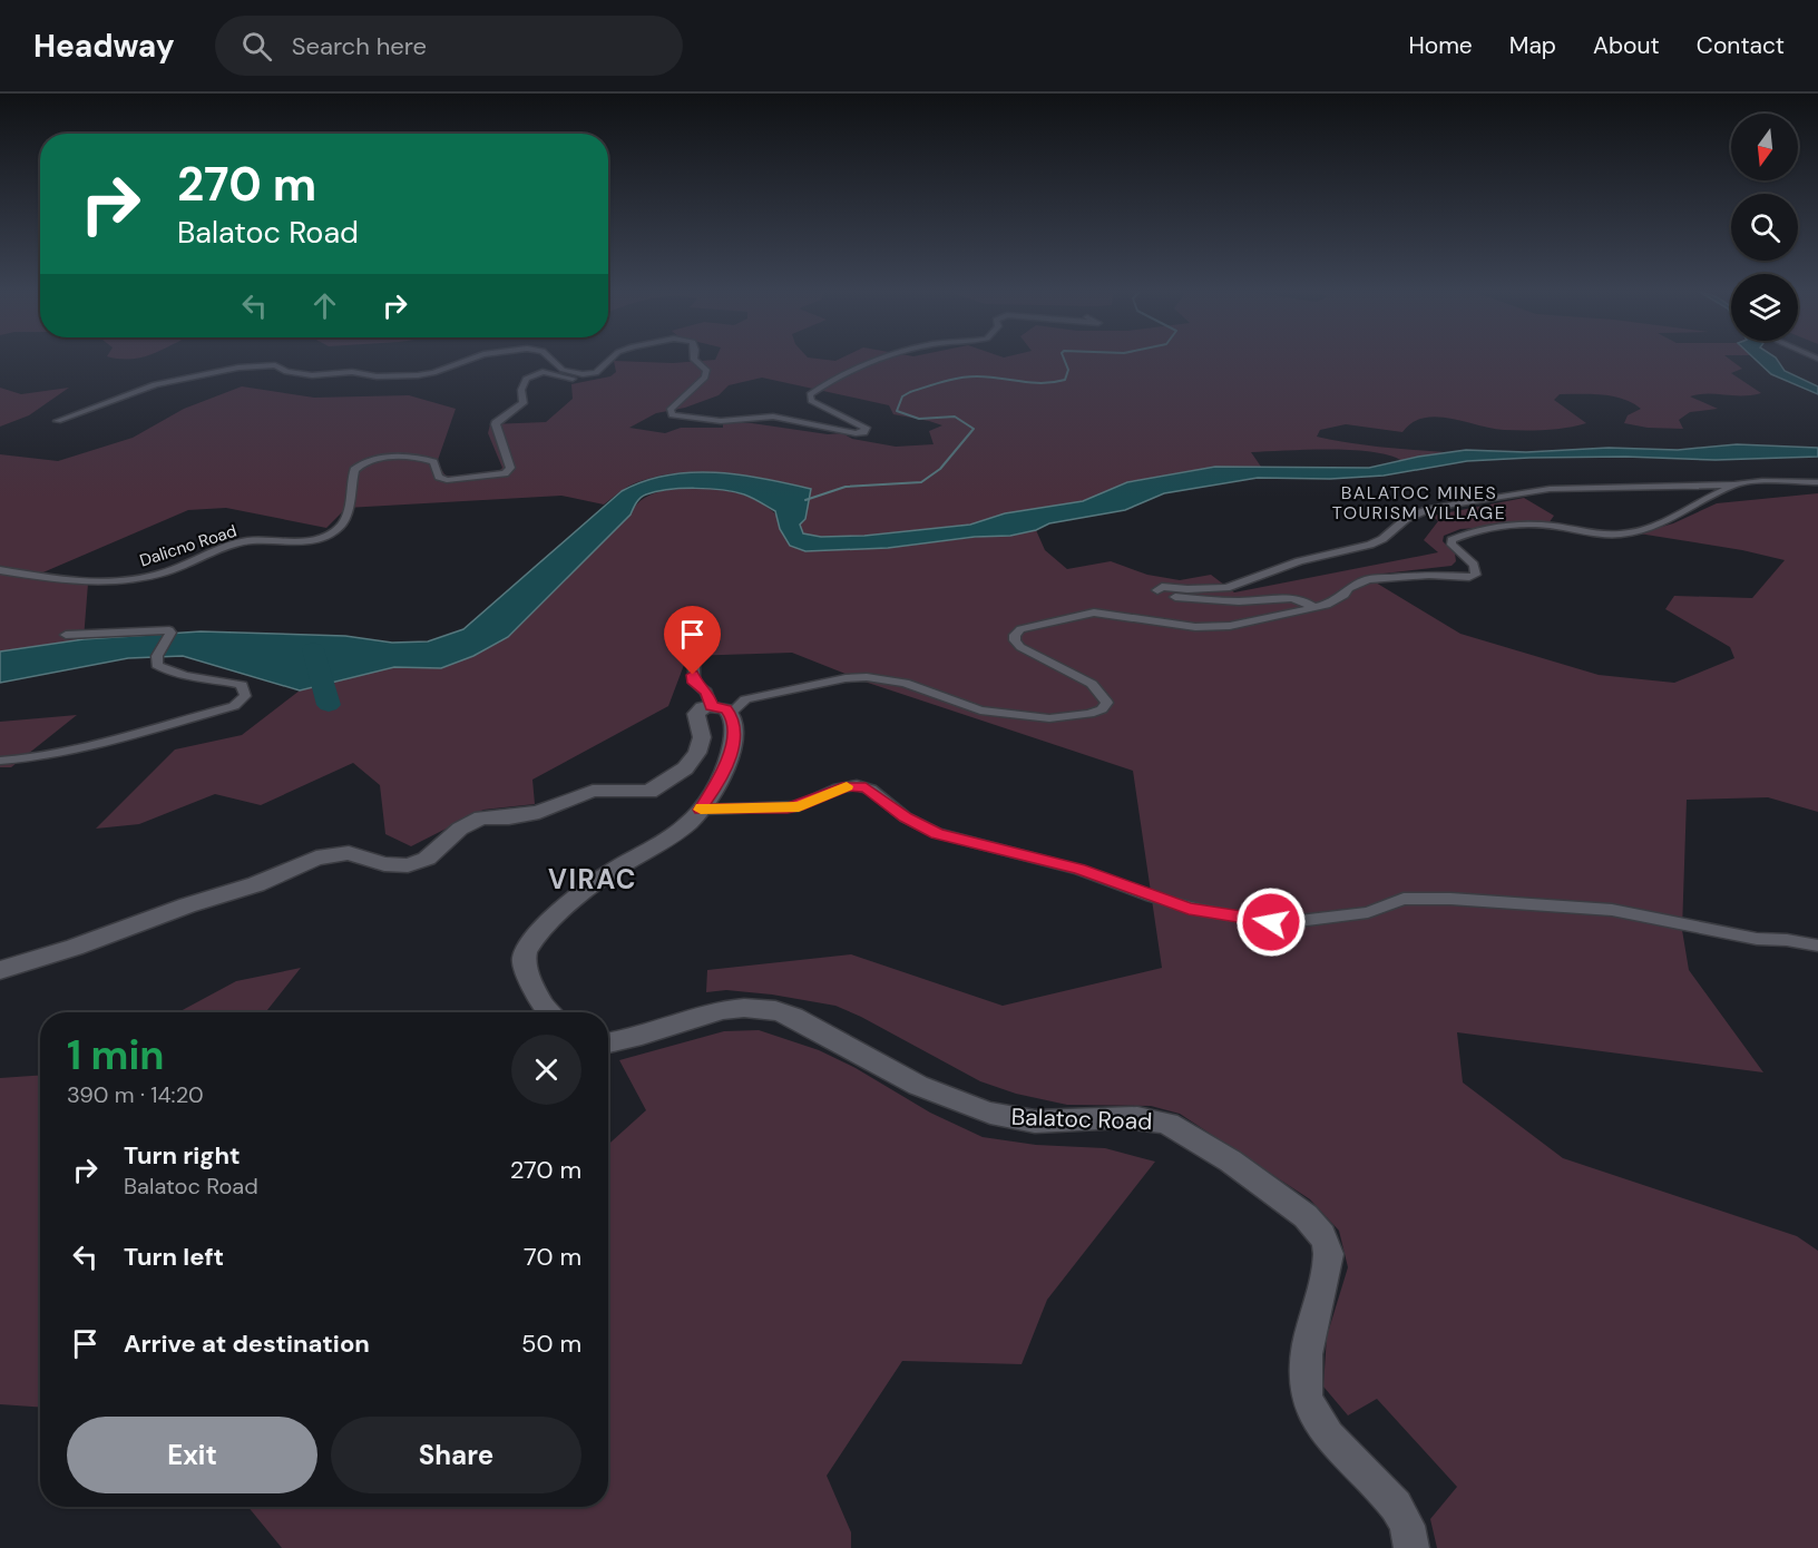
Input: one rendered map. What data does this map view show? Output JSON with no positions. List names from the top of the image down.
{
  "streets": {
    "main road": ["Balatoc Road"],
    "street": ["Dalicno Road"]
  },
  "districts": ["BALATOC MINES TOURISM VILLAGE", "VIRAC"],
  "north": "bottom",
  "page": {
    "header": "Headway",
    "search": "Search here",
    "nav": [
      "Home",
      "Map",
      "About",
      "Contact"
    ],
    "turn": ["270 m", "Balatoc Road"],
    "heading": ["1 min", "390 m · 14:20"],
    "list": [
      {
        "name": "Turn right",
        "note": "Balatoc Road",
        "value": "270 m"
      },
      {
        "name": "Turn left",
        "value": "70 m"
      },
      {
        "name": "Arrive at destination",
        "value": "50 m"
      }
    ],
    "buttons": ["Exit", "Share"]
  }
}
